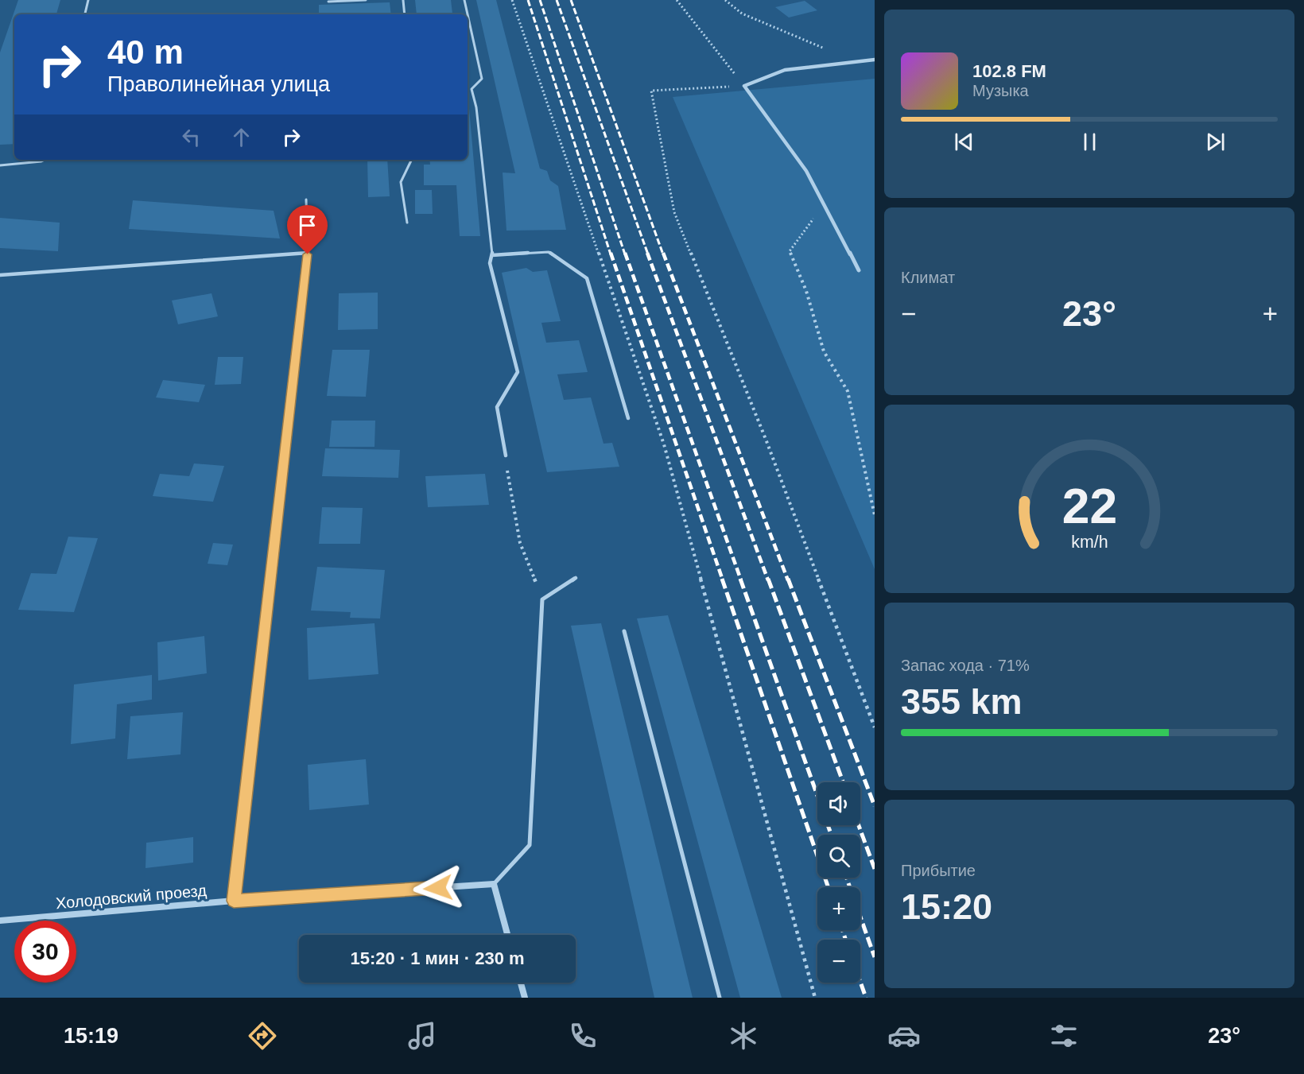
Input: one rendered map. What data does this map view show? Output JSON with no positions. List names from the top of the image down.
{
  "streets": {
    "street": ["Холодовский проезд"]
  },
  "page": {
    "turn": ["40 m", "Праволинейная улица"],
    "song": ["102.8 FM", "Музыка"],
    "tile": [
      "Климат",
      ["Запас хода · 71%", "355 km"],
      ["Прибытие", "15:20"]
    ],
    "heat": ["−", "23°", "+"],
    "map_buttons": ["+", "−"],
    "limit": "30",
    "trip": "15:20 · 1 мин · 230 m",
    "tabs": ["15:19", "23°"],
    "gauge": ["22", "km/h"]
  }
}
